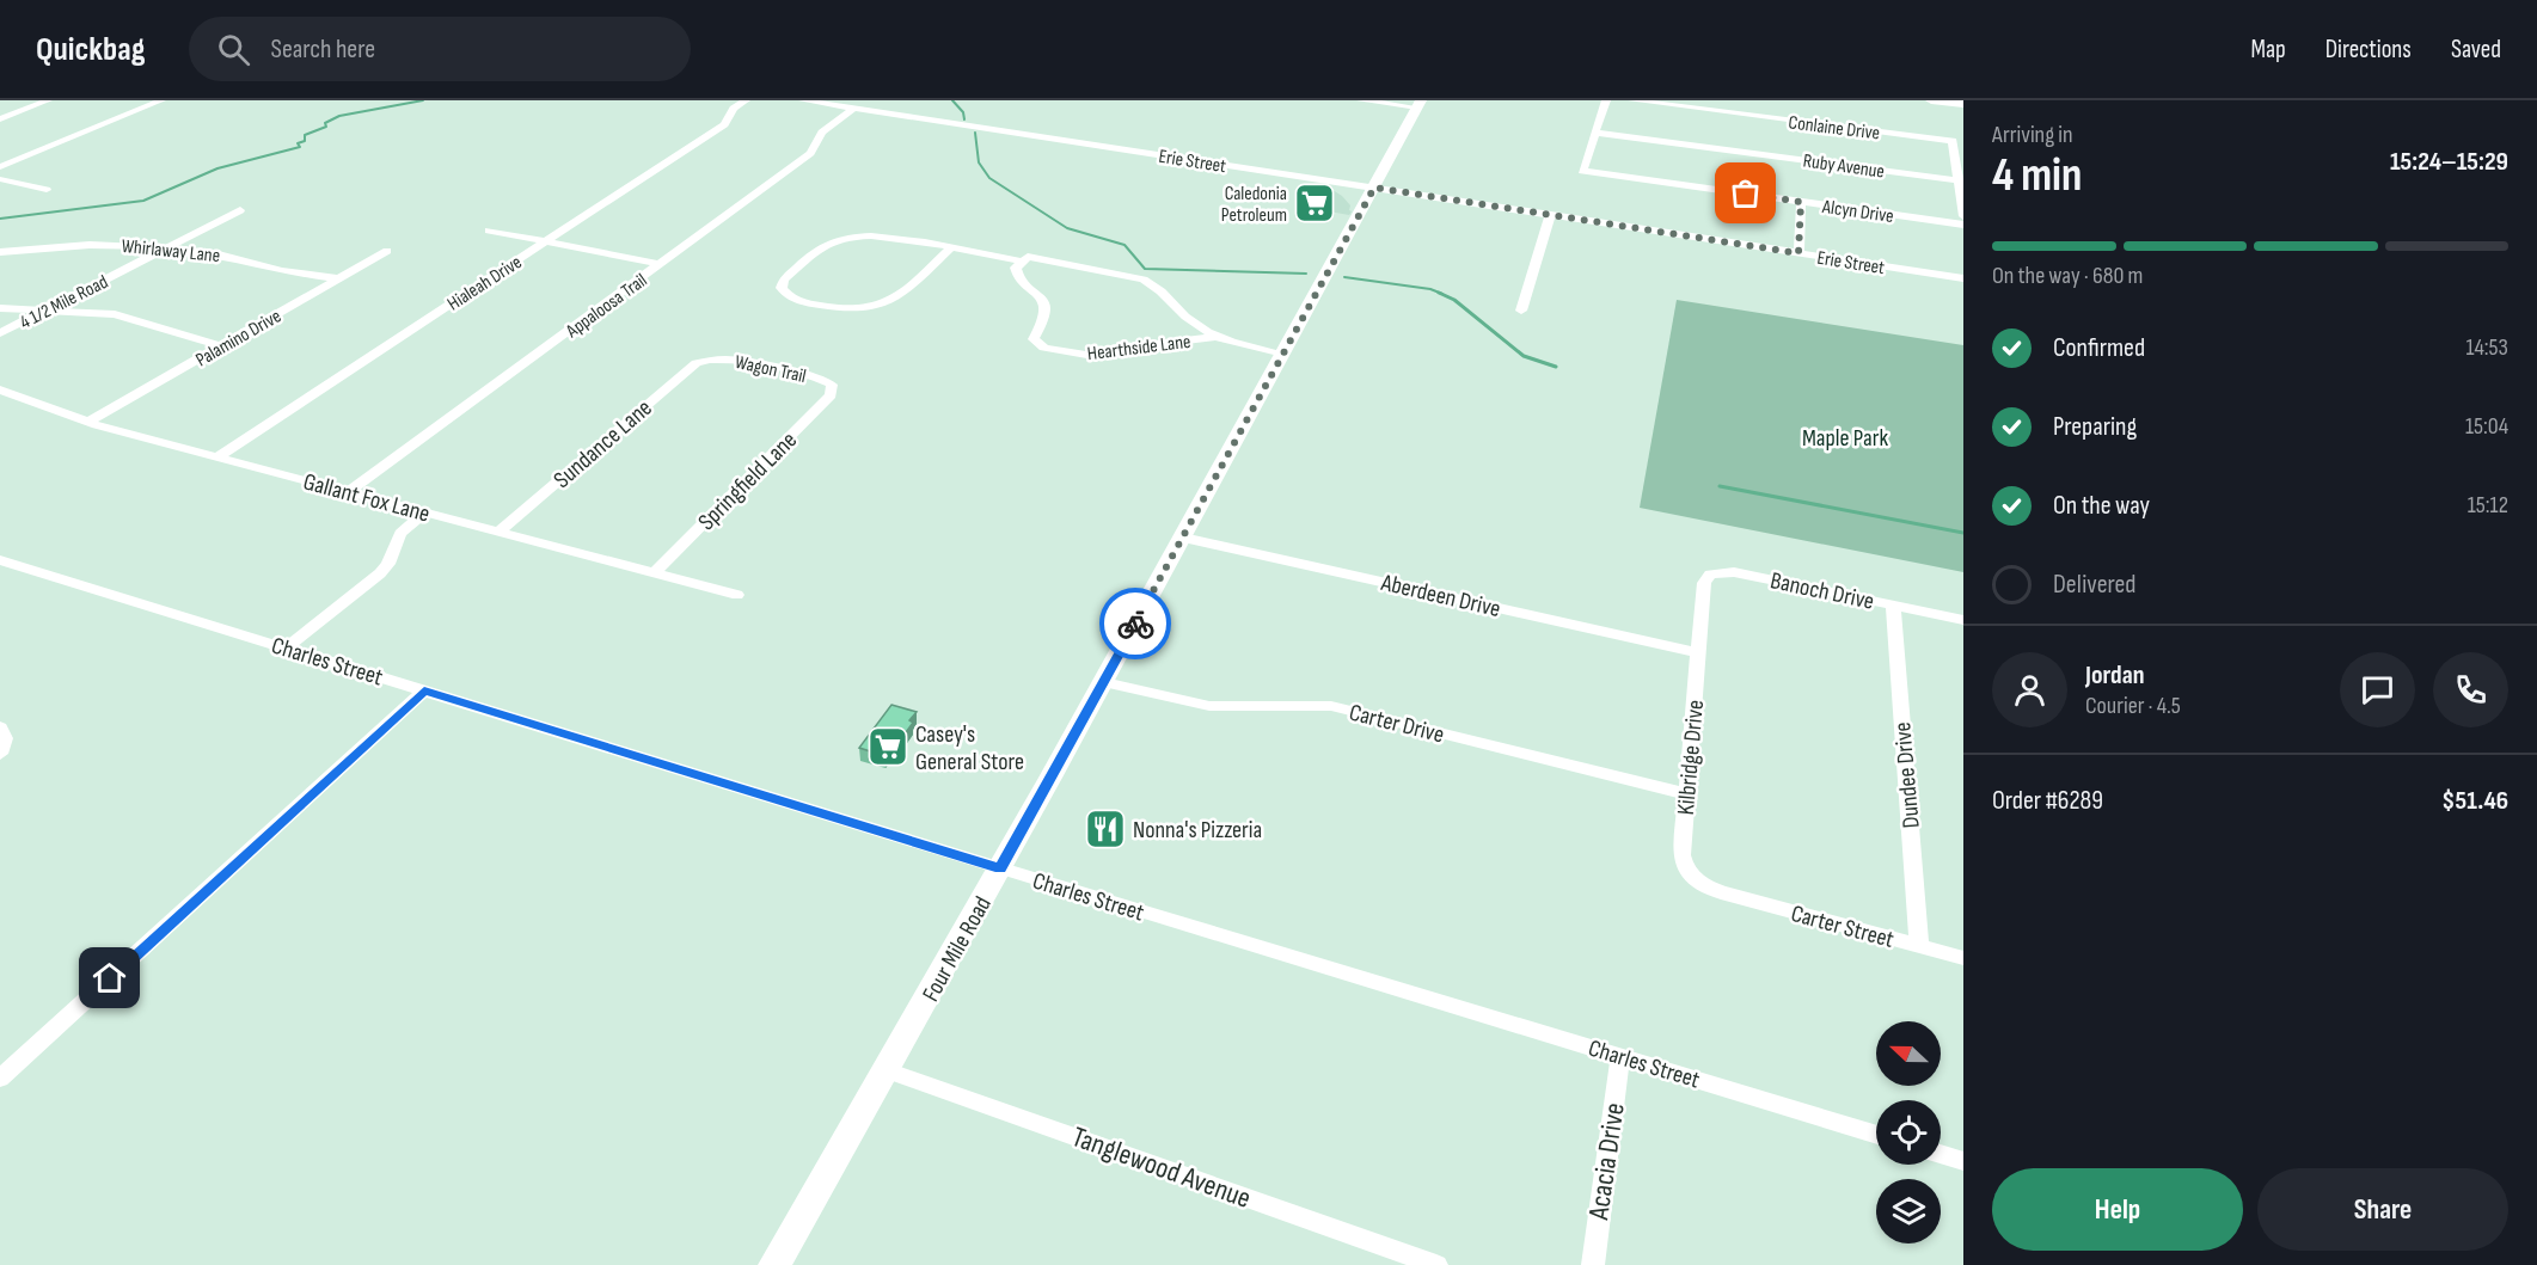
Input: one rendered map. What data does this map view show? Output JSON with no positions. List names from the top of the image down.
{
  "streets": {
    "main road": ["Four Mile Road"],
    "street": [
      "Conlaine Drive",
      "Erie Street",
      "Ruby Avenue",
      "Alcyn Drive",
      "Whirlaway Lane",
      "Hialeah Drive",
      "4 1/2 Mile Road",
      "Appaloosa Trail",
      "Palamino Drive",
      "Hearthside Lane",
      "Wagon Trail",
      "Sundance Lane",
      "Springfield Lane",
      "Gallant Fox Lane",
      "Banoch Drive",
      "Aberdeen Drive",
      "Charles Street",
      "Carter Drive",
      "Kilbridge Drive",
      "Dundee Drive",
      "Carter Street",
      "Acacia Drive",
      "Tanglewood Avenue"
    ]
  },
  "crossings": [
    ["Conlaine Drive", "Ruby Avenue"],
    ["Erie Street", "Appaloosa Trail"],
    ["Erie Street", "Four Mile Road"],
    ["Ruby Avenue", "Alcyn Drive"],
    ["Whirlaway Lane", "4 1/2 Mile Road"],
    ["Whirlaway Lane", "Palamino Drive"],
    ["Hialeah Drive", "Gallant Fox Lane"],
    ["Appaloosa Trail", "Gallant Fox Lane"],
    ["Palamino Drive", "Gallant Fox Lane"],
    ["Wagon Trail", "Sundance Lane"],
    ["Wagon Trail", "Springfield Lane"],
    ["Sundance Lane", "Gallant Fox Lane"],
    ["Springfield Lane", "Gallant Fox Lane"],
    ["Banoch Drive", "Kilbridge Drive"],
    ["Banoch Drive", "Dundee Drive"],
    ["Aberdeen Drive", "Kilbridge Drive"],
    ["Aberdeen Drive", "Four Mile Road"],
    ["Charles Street", "Four Mile Road"],
    ["Charles Street", "Acacia Drive"],
    ["Carter Drive", "Kilbridge Drive"],
    ["Carter Drive", "Four Mile Road"],
    ["Kilbridge Drive", "Carter Street"],
    ["Dundee Drive", "Carter Street"],
    ["Four Mile Road", "Tanglewood Avenue"]
  ],
  "parks": ["Maple Park"],
  "places": {
    "supermarket": ["Caledonia Petroleum", "Casey's General Store"],
    "restaurant": ["Nonna's Pizzeria"]
  },
  "north": "left",
  "page": {
    "header": "Quickbag",
    "search": "Search here",
    "nav": ["Map", "Directions", "Saved"],
    "heading": ["4 min", "Arriving in", "15:24–15:29"],
    "panel": [
      "Jordan",
      "Courier · 4.5",
      "Order #6289",
      "$51.46"
    ],
    "bar": "On the way · 680 m",
    "list": [
      ["Confirmed", "14:53"],
      ["Preparing", "15:04"],
      ["On the way", "15:12"],
      "Delivered"
    ],
    "buttons": ["Help", "Share"]
  }
}
